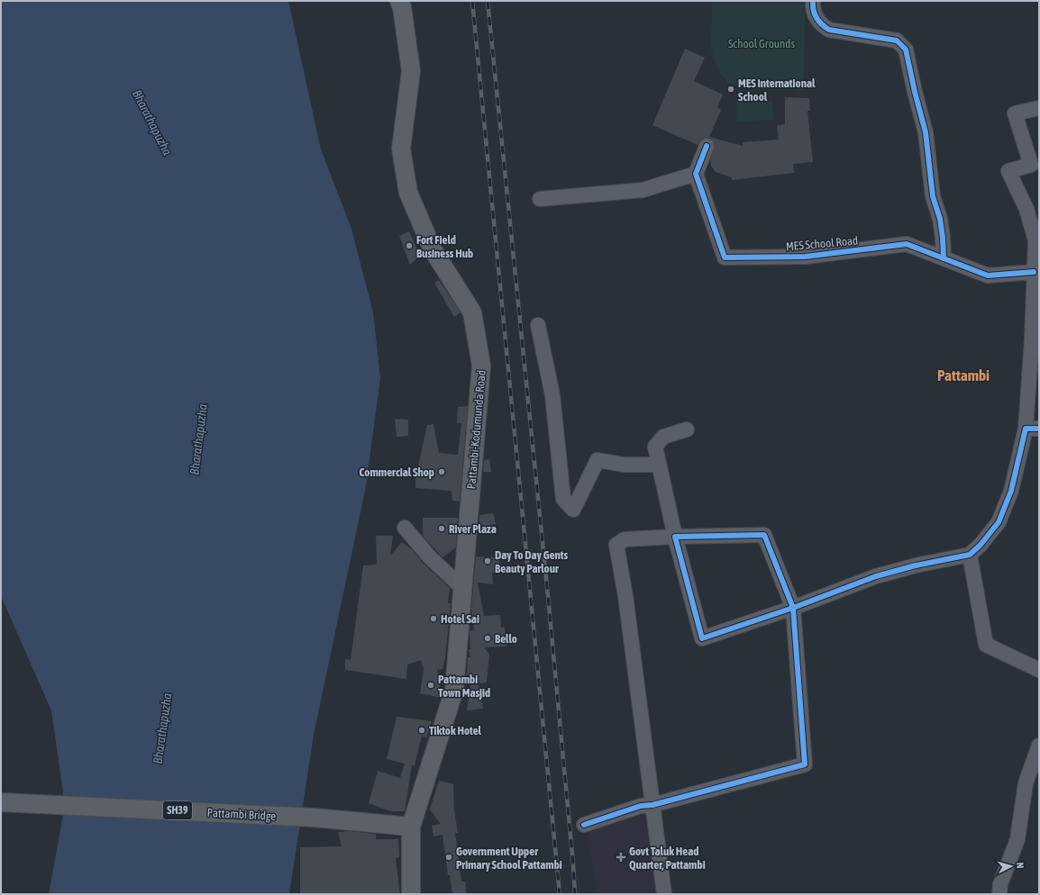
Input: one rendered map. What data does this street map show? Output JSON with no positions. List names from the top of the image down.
{
  "streets": {
    "main road": ["Pattambi-Kodumunda Road", "SH39", "Pattambi Bridge"],
    "street": ["MES School Road"]
  },
  "crossings": [
    ["Pattambi-Kodumunda Road", "Pattambi Bridge"]
  ],
  "districts": ["Pattambi"],
  "water": ["Bharathapuzha"],
  "parks": ["School Grounds"],
  "places": {
    "other": [
      "MES International School",
      "Fort Field Business Hub",
      "Commercial Shop",
      "River Plaza",
      "Day To Day Gents Beauty Parlour",
      "Hotel Sai",
      "Bello",
      "Pattambi Town Masjid",
      "Tiktok Hotel",
      "Government Upper Primary School Pattambi"
    ],
    "health": ["Govt Taluk Head Quarter, Pattambi"]
  },
  "north": "right"
}
